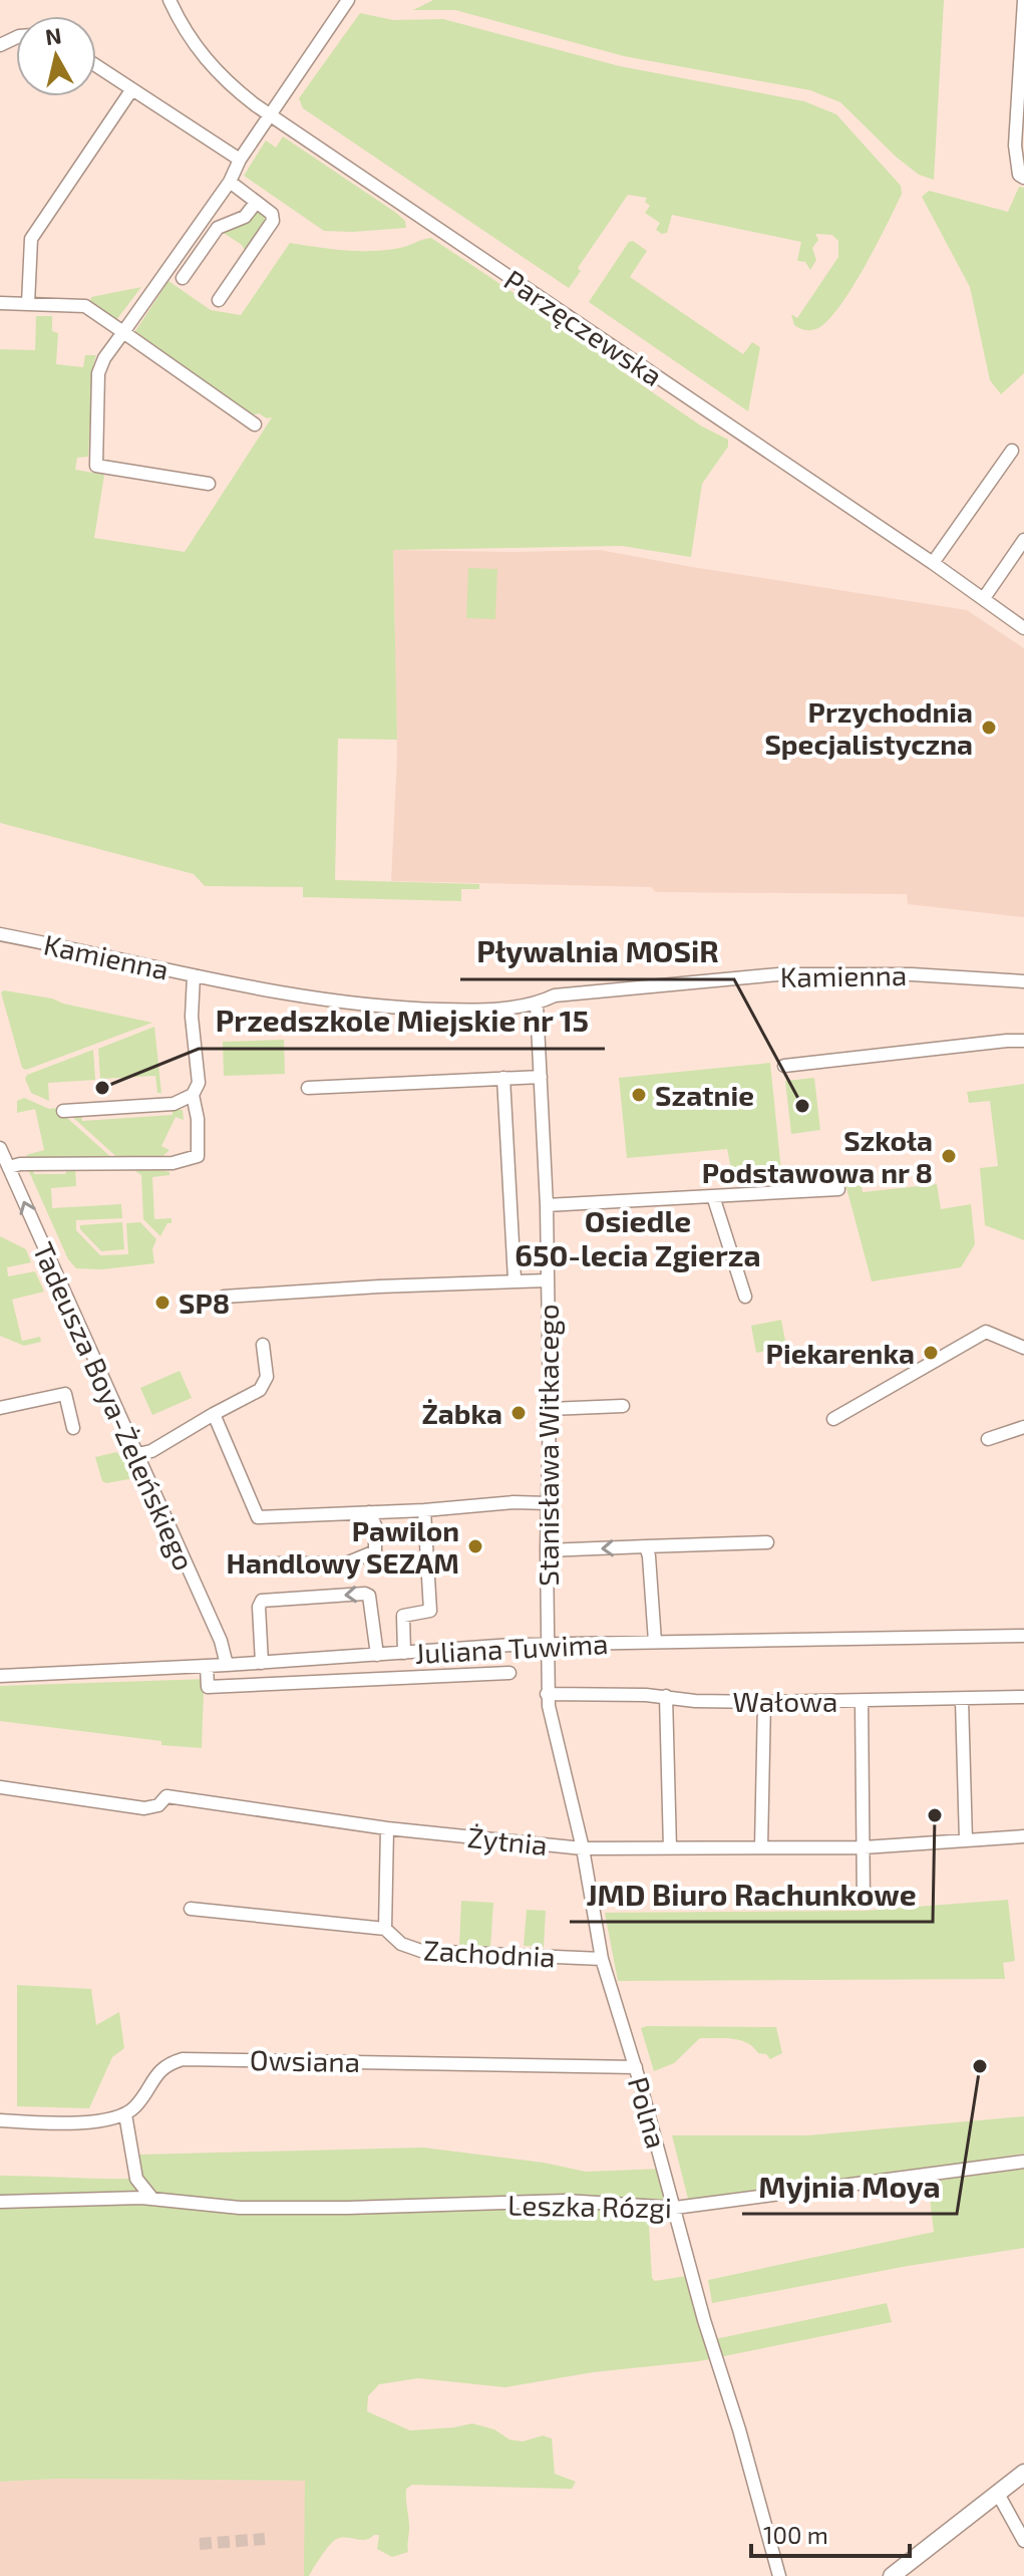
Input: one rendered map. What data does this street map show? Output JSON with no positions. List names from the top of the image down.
{
  "streets": {
    "street": [
      "Parzęczewska",
      "Kamienna",
      "Tadeusza Boya-Żeleńskiego",
      "Stanisława Witkacego",
      "Juliana Tuwima",
      "Wałowa",
      "Żytnia",
      "Zachodnia",
      "Owsiana",
      "Polna",
      "Leszka Rózgi"
    ]
  },
  "crossings": [
    ["Kamienna", "Stanisława Witkacego"],
    ["Tadeusza Boya-Żeleńskiego", "Juliana Tuwima"],
    ["Stanisława Witkacego", "Juliana Tuwima"],
    ["Stanisława Witkacego", "Polna"],
    ["Juliana Tuwima", "Polna"],
    ["Wałowa", "Polna"],
    ["Żytnia", "Zachodnia"],
    ["Żytnia", "Polna"],
    ["Zachodnia", "Polna"],
    ["Owsiana", "Polna"],
    ["Polna", "Leszka Rózgi"]
  ],
  "one_way": ["Tadeusza Boya-Żeleńskiego"],
  "districts": ["Osiedle 650-lecia Zgierza"],
  "places": [
    "Przychodnia Specjalistyczna",
    "Przedszkole Miejskie nr 15",
    "Szatnie",
    "Pływalnia MOSiR",
    "Szkoła Podstawowa nr 8",
    "SP8",
    "Piekarenka",
    "Żabka",
    "Pawilon Handlowy SEZAM",
    "JMD Biuro Rachunkowe",
    "Myjnia Moya"
  ],
  "scale_bar": "100 m",
  "north": "top"
}
